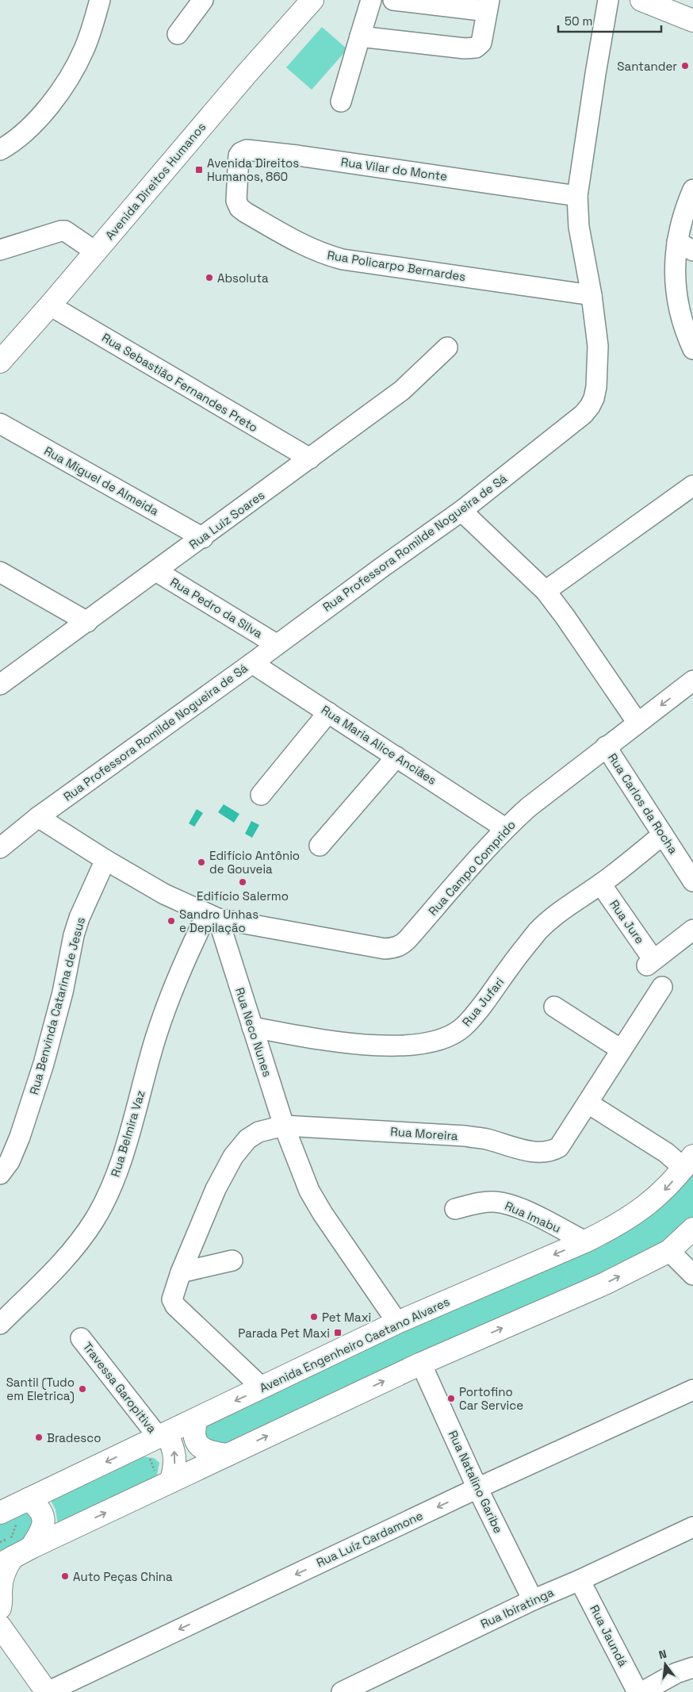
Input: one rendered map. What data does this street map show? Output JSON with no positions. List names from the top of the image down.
{
  "streets": {
    "main road": ["Avenida Direitos Humanos", "Avenida Engenheiro Caetano Alvares"],
    "street": [
      "Rua Vilar do Monte",
      "Rua Policarpo Bernardes",
      "Rua Sebastião Fernandes Preto",
      "Rua Miguel de Almeida",
      "Rua Luiz Soares",
      "Rua Professora Romilde Nogueira de Sá",
      "Rua Pedro da Silva",
      "Rua Maria Alice Anciães",
      "Rua Carlos da Rocha",
      "Rua Campo Comprido",
      "Rua Jure",
      "Rua Jufari",
      "Rua Benvinda Catarina de Jesus",
      "Rua Neco Nunes",
      "Rua Belmira Vaz",
      "Rua Moreira",
      "Rua Imabu",
      "Travessa Garopitiva",
      "Rua Natalino Garibe",
      "Rua Luíz Cardamone",
      "Rua Ibiratinga",
      "Rua Jaundá"
    ]
  },
  "crossings": [
    ["Rua Vilar do Monte", "Rua Policarpo Bernardes"],
    ["Rua Vilar do Monte", "Rua Professora Romilde Nogueira de Sá"],
    ["Avenida Direitos Humanos", "Rua Sebastião Fernandes Preto"],
    ["Rua Policarpo Bernardes", "Rua Professora Romilde Nogueira de Sá"],
    ["Rua Sebastião Fernandes Preto", "Rua Luiz Soares"],
    ["Rua Miguel de Almeida", "Rua Luiz Soares"],
    ["Rua Luiz Soares", "Rua Pedro da Silva"],
    ["Rua Professora Romilde Nogueira de Sá", "Rua Pedro da Silva"],
    ["Rua Professora Romilde Nogueira de Sá", "Rua Maria Alice Anciães"],
    ["Rua Maria Alice Anciães", "Rua Campo Comprido"],
    ["Rua Carlos da Rocha", "Rua Campo Comprido"],
    ["Rua Carlos da Rocha", "Rua Jufari"],
    ["Rua Campo Comprido", "Rua Neco Nunes"],
    ["Rua Campo Comprido", "Rua Belmira Vaz"],
    ["Rua Jure", "Rua Jufari"],
    ["Rua Jufari", "Rua Neco Nunes"],
    ["Rua Neco Nunes", "Rua Belmira Vaz"],
    ["Rua Neco Nunes", "Rua Moreira"],
    ["Rua Neco Nunes", "Avenida Engenheiro Caetano Alvares"],
    ["Rua Moreira", "Avenida Engenheiro Caetano Alvares"],
    ["Rua Imabu", "Avenida Engenheiro Caetano Alvares"],
    ["Avenida Engenheiro Caetano Alvares", "Travessa Garopitiva"],
    ["Rua Natalino Garibe", "Rua Luíz Cardamone"],
    ["Rua Natalino Garibe", "Rua Ibiratinga"],
    ["Rua Ibiratinga", "Rua Jaundá"]
  ],
  "one_way": ["Rua Luíz Cardamone"],
  "places": {
    "other": [
      "Santander",
      "Absoluta",
      "Edifício Antônio de Gouveia",
      "Edifício Salermo",
      "Sandro Unhas e Depilação",
      "Pet Maxi",
      "Santil (Tudo em Eletrica)",
      "Portofino Car Service",
      "Bradesco",
      "Auto Peças China"
    ],
    "transit": ["Avenida Direitos Humanos, 860", "Parada Pet Maxi"]
  },
  "scale_bar": "50 m",
  "north": "top"
}
